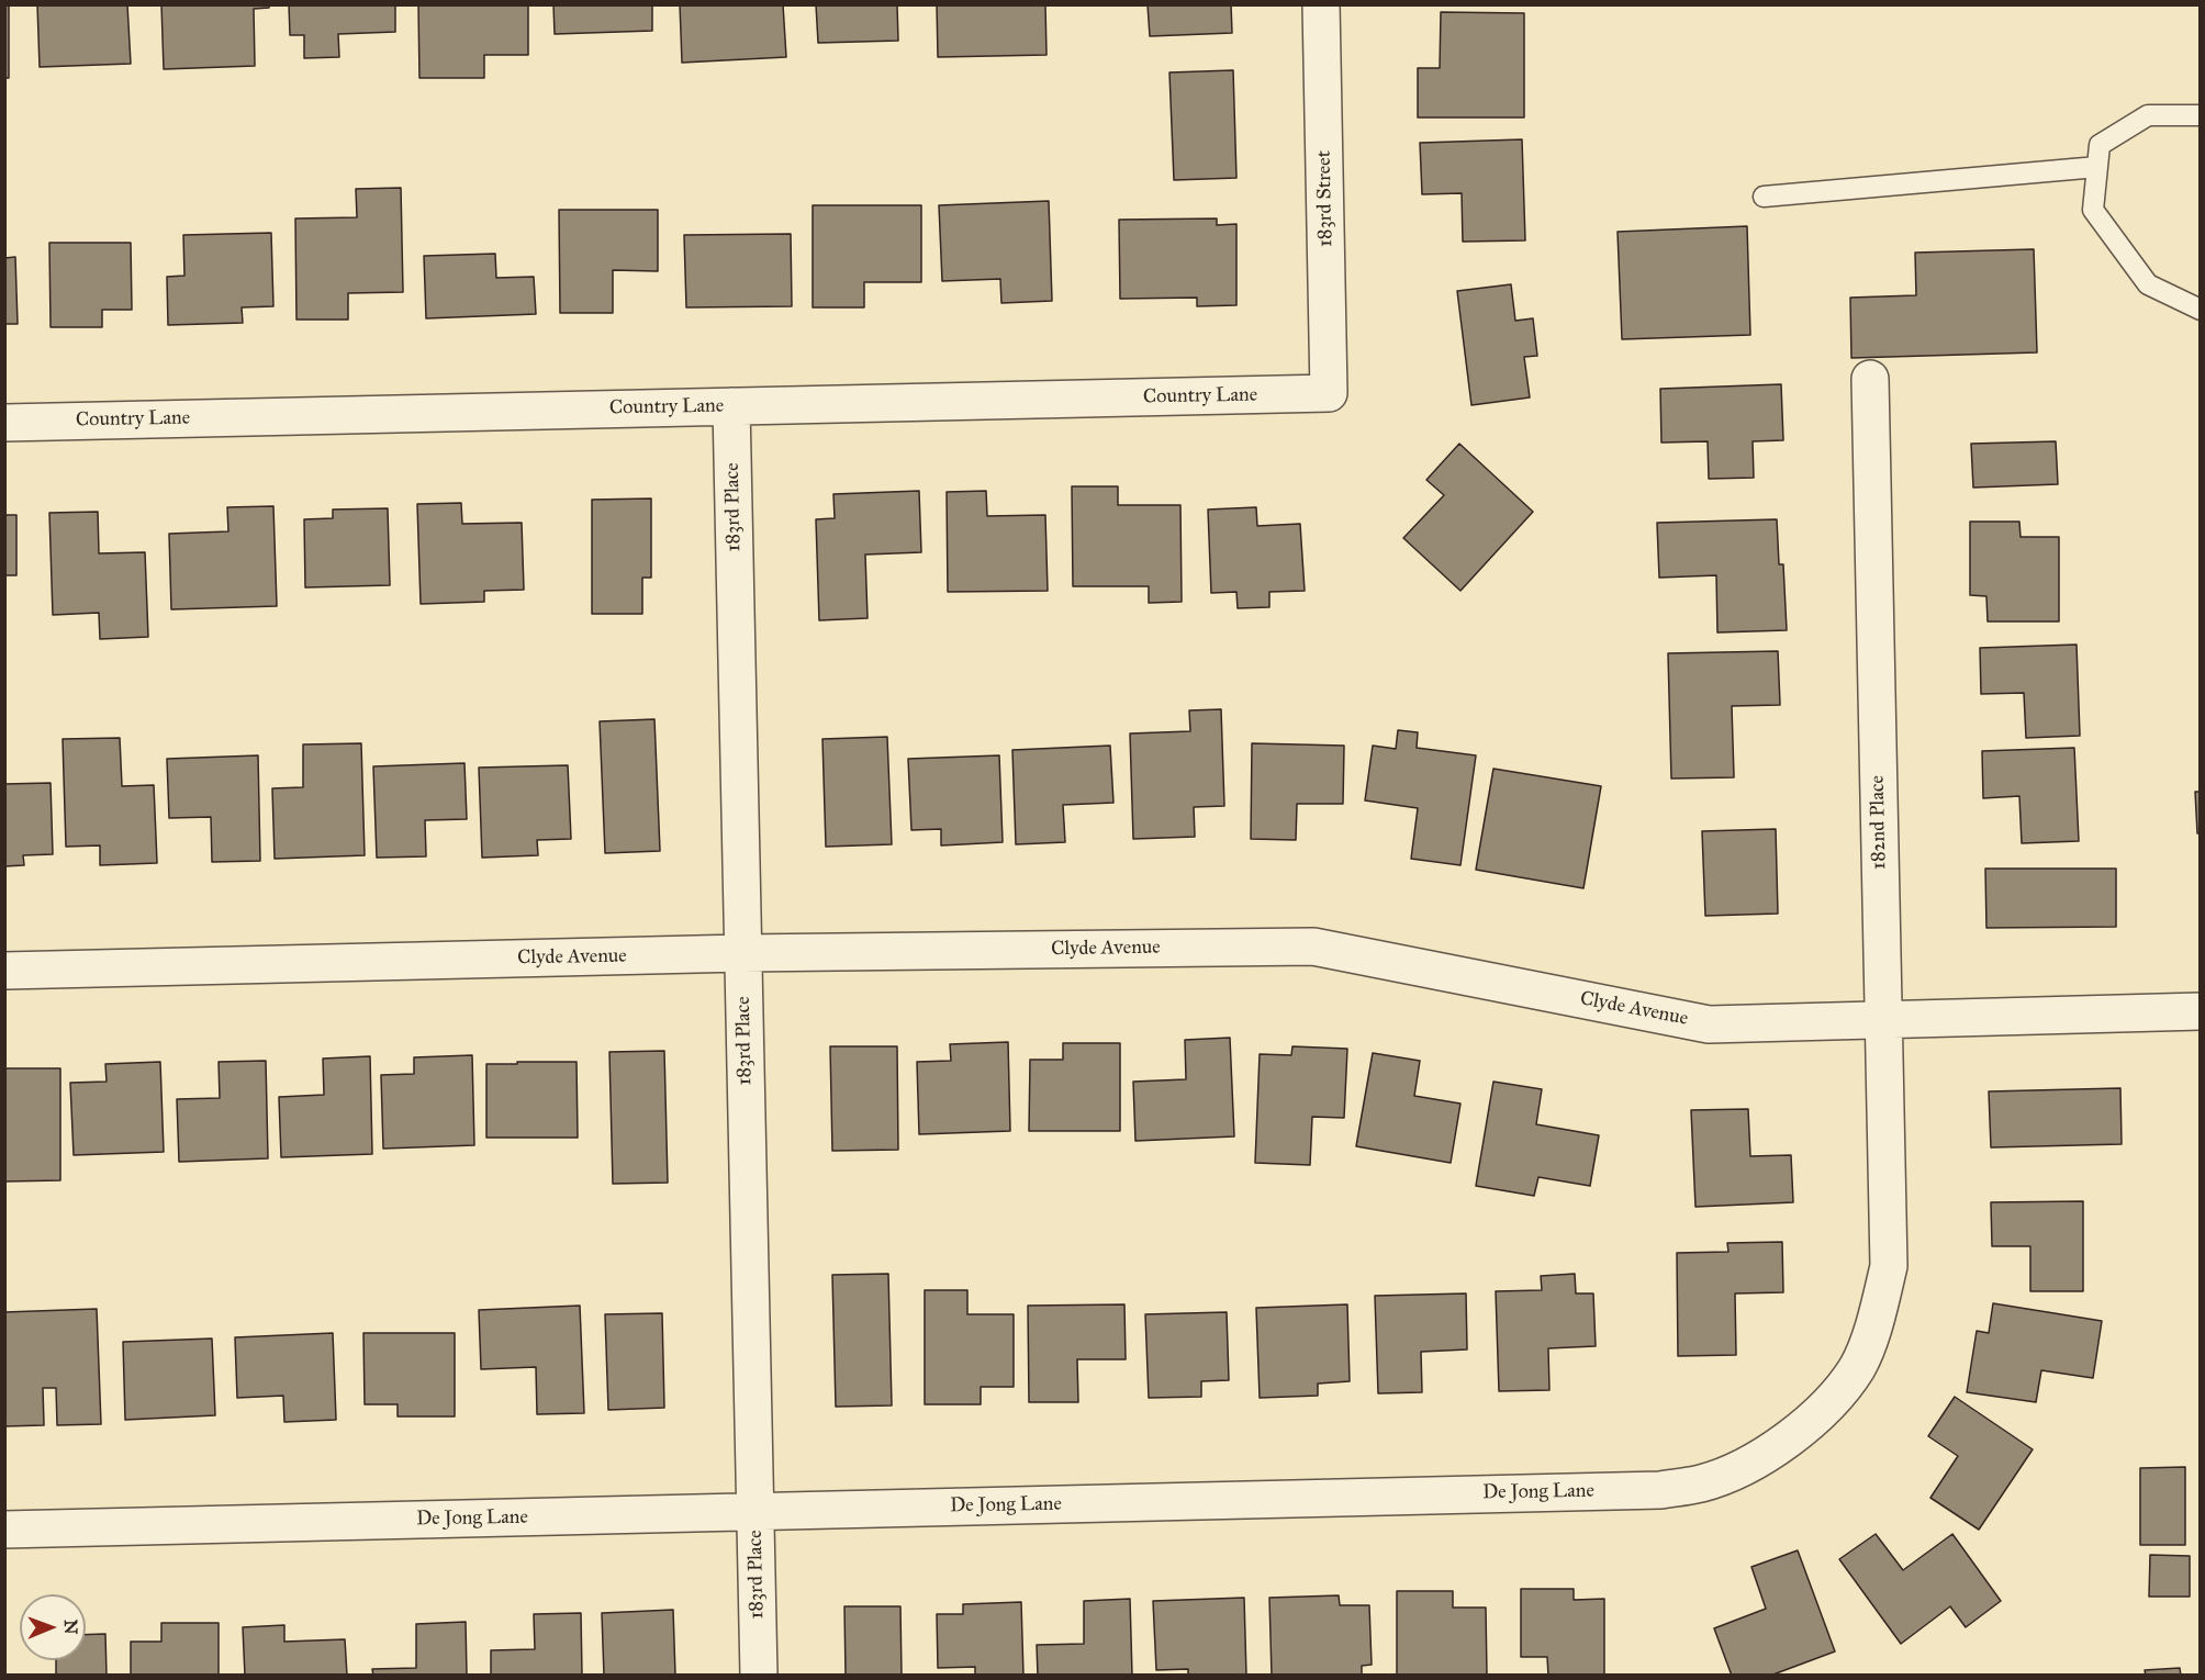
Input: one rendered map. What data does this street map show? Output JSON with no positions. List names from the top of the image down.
{
  "streets": {
    "street": [
      "183rd Street",
      "Country Lane",
      "183rd Place",
      "182nd Place",
      "Clyde Avenue",
      "De Jong Lane"
    ]
  },
  "crossings": [
    ["183rd Street", "Country Lane"],
    ["Country Lane", "183rd Place"],
    ["183rd Place", "Clyde Avenue"],
    ["183rd Place", "De Jong Lane"],
    ["182nd Place", "Clyde Avenue"],
    ["182nd Place", "De Jong Lane"]
  ],
  "north": "right"
}
